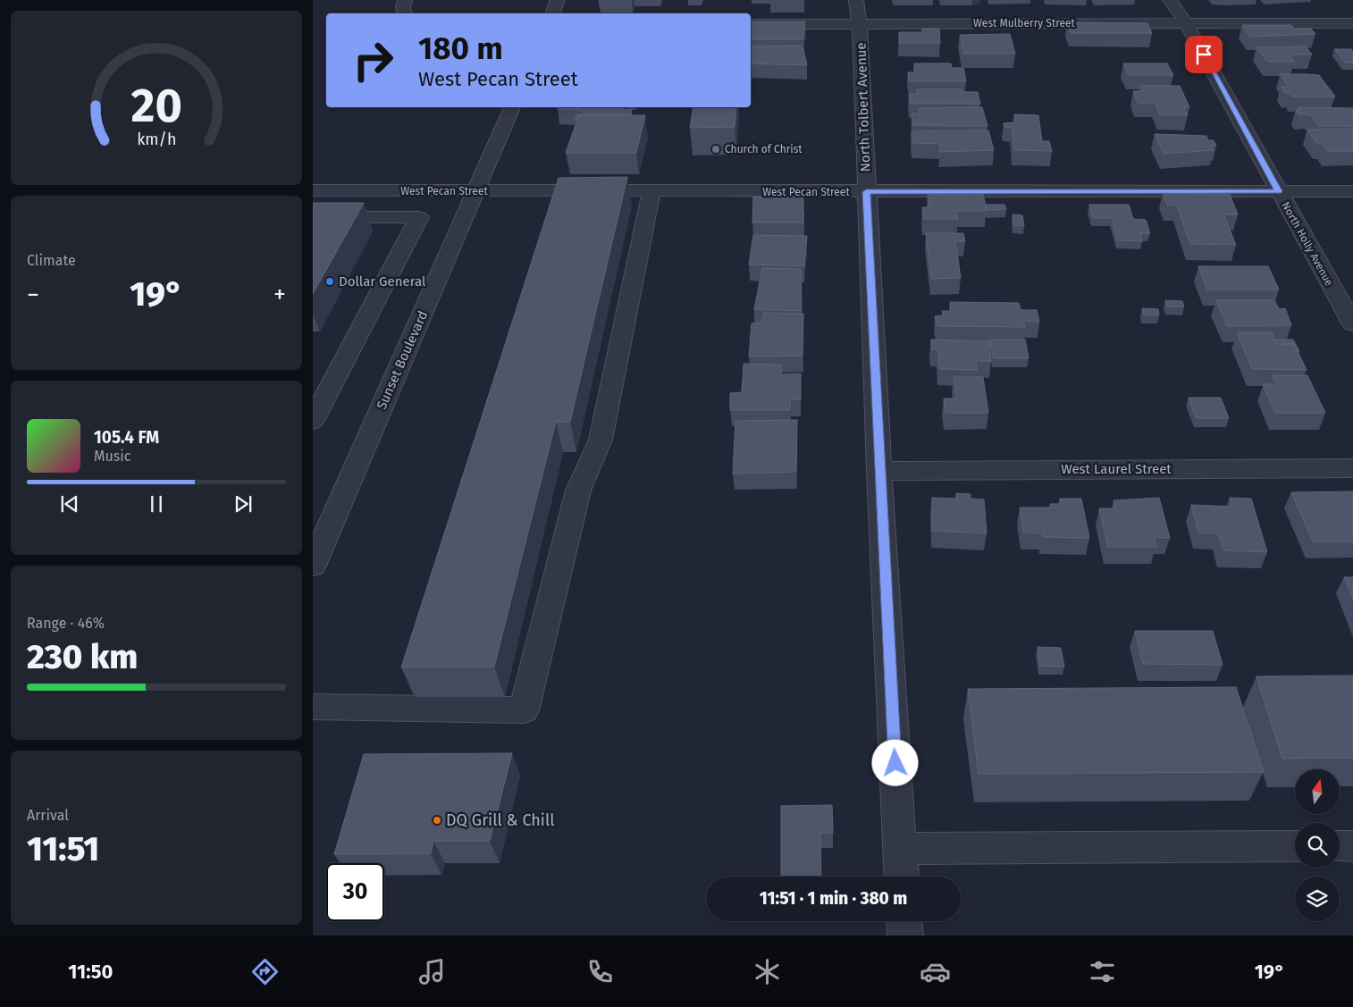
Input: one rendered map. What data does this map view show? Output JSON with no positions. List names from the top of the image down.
{
  "streets": {
    "street": [
      "West Mulberry Street",
      "North Tolbert Avenue",
      "West Pecan Street",
      "North Holly Avenue",
      "Sunset Boulevard",
      "West Laurel Street"
    ]
  },
  "crossings": [
    ["West Mulberry Street", "North Tolbert Avenue"],
    ["West Mulberry Street", "North Holly Avenue"],
    ["North Tolbert Avenue", "West Pecan Street"],
    ["North Tolbert Avenue", "West Laurel Street"],
    ["West Pecan Street", "North Holly Avenue"],
    ["West Pecan Street", "Sunset Boulevard"]
  ],
  "places": ["Church of Christ", "Dollar General", "DQ Grill & Chill"],
  "north": "top",
  "page": {
    "turn": ["180 m", "West Pecan Street"],
    "tile": [
      "Climate",
      ["Range · 46%", "230 km"],
      ["Arrival", "11:51"]
    ],
    "heat": ["−", "19°", "+"],
    "song": ["105.4 FM", "Music"],
    "limit": "30",
    "trip": "11:51 · 1 min · 380 m",
    "tabs": ["11:50", "19°"],
    "gauge": ["20", "km/h"]
  }
}
